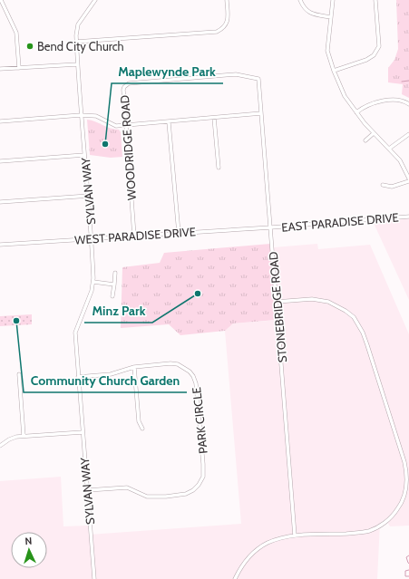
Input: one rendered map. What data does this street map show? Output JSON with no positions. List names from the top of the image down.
{
  "streets": {
    "street": [
      "WOODRIDGE ROAD",
      "SYLVAN WAY",
      "EAST PARADISE DRIVE",
      "WEST PARADISE DRIVE",
      "STONEBRIDGE ROAD",
      "PARK CIRCLE"
    ]
  },
  "crossings": [
    ["WOODRIDGE ROAD", "WEST PARADISE DRIVE"],
    ["WOODRIDGE ROAD", "STONEBRIDGE ROAD"],
    ["SYLVAN WAY", "WEST PARADISE DRIVE"],
    ["SYLVAN WAY", "PARK CIRCLE"],
    ["EAST PARADISE DRIVE", "WEST PARADISE DRIVE"],
    ["EAST PARADISE DRIVE", "STONEBRIDGE ROAD"],
    ["WEST PARADISE DRIVE", "STONEBRIDGE ROAD"]
  ],
  "places": [
    "Bend City Church",
    "Maplewynde Park",
    "Minz Park",
    "Community Church Garden"
  ],
  "north": "top"
}
